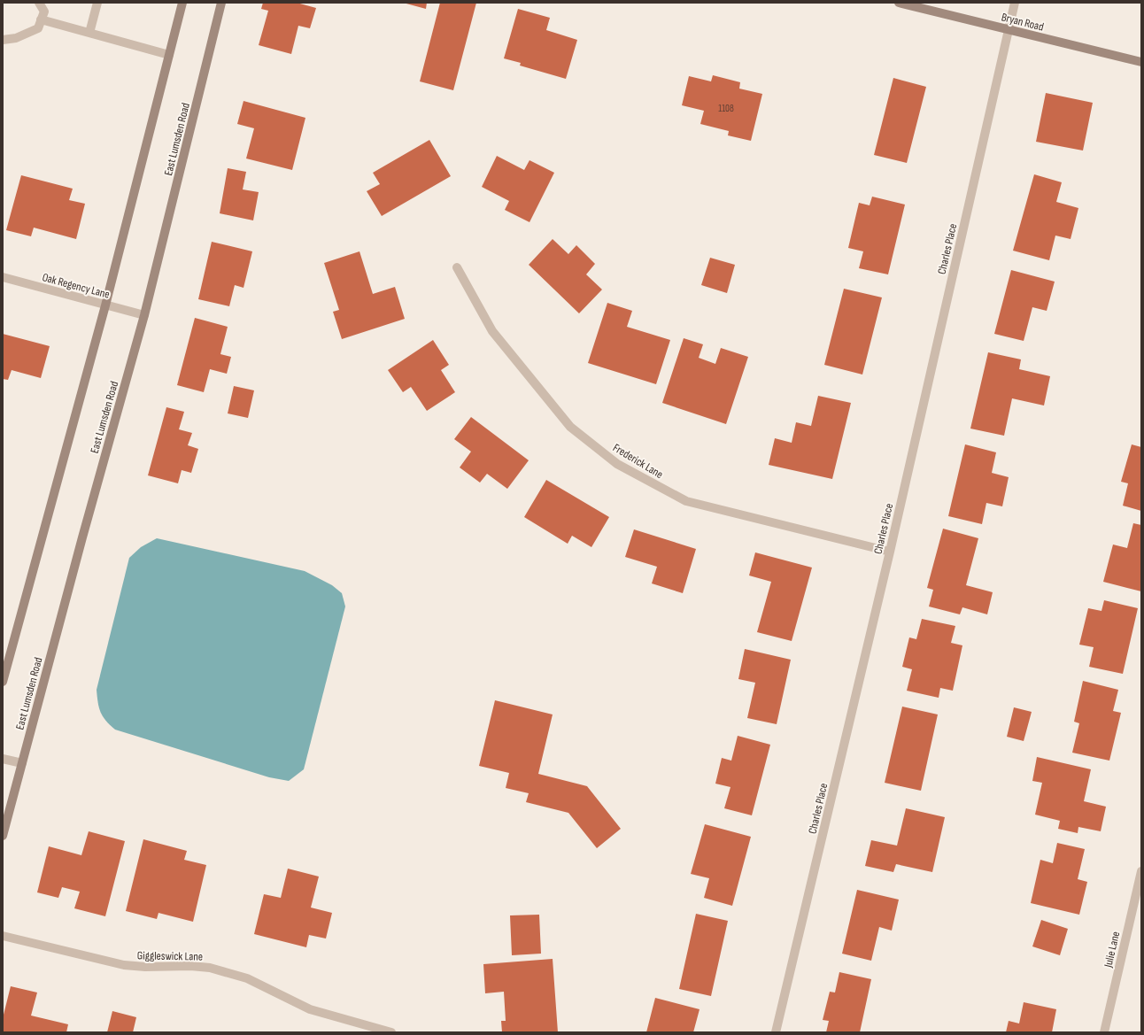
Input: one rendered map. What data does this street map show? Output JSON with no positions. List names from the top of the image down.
{
  "streets": {
    "main road": ["Bryan Road", "East Lumsden Road"],
    "street": [
      "Charles Place",
      "Oak Regency Lane",
      "Frederick Lane",
      "Julie Lane",
      "Giggleswick Lane"
    ]
  },
  "crossings": [
    ["Bryan Road", "Charles Place"],
    ["East Lumsden Road", "Oak Regency Lane"],
    ["Charles Place", "Frederick Lane"]
  ],
  "house_numbers": ["1108"]
}
